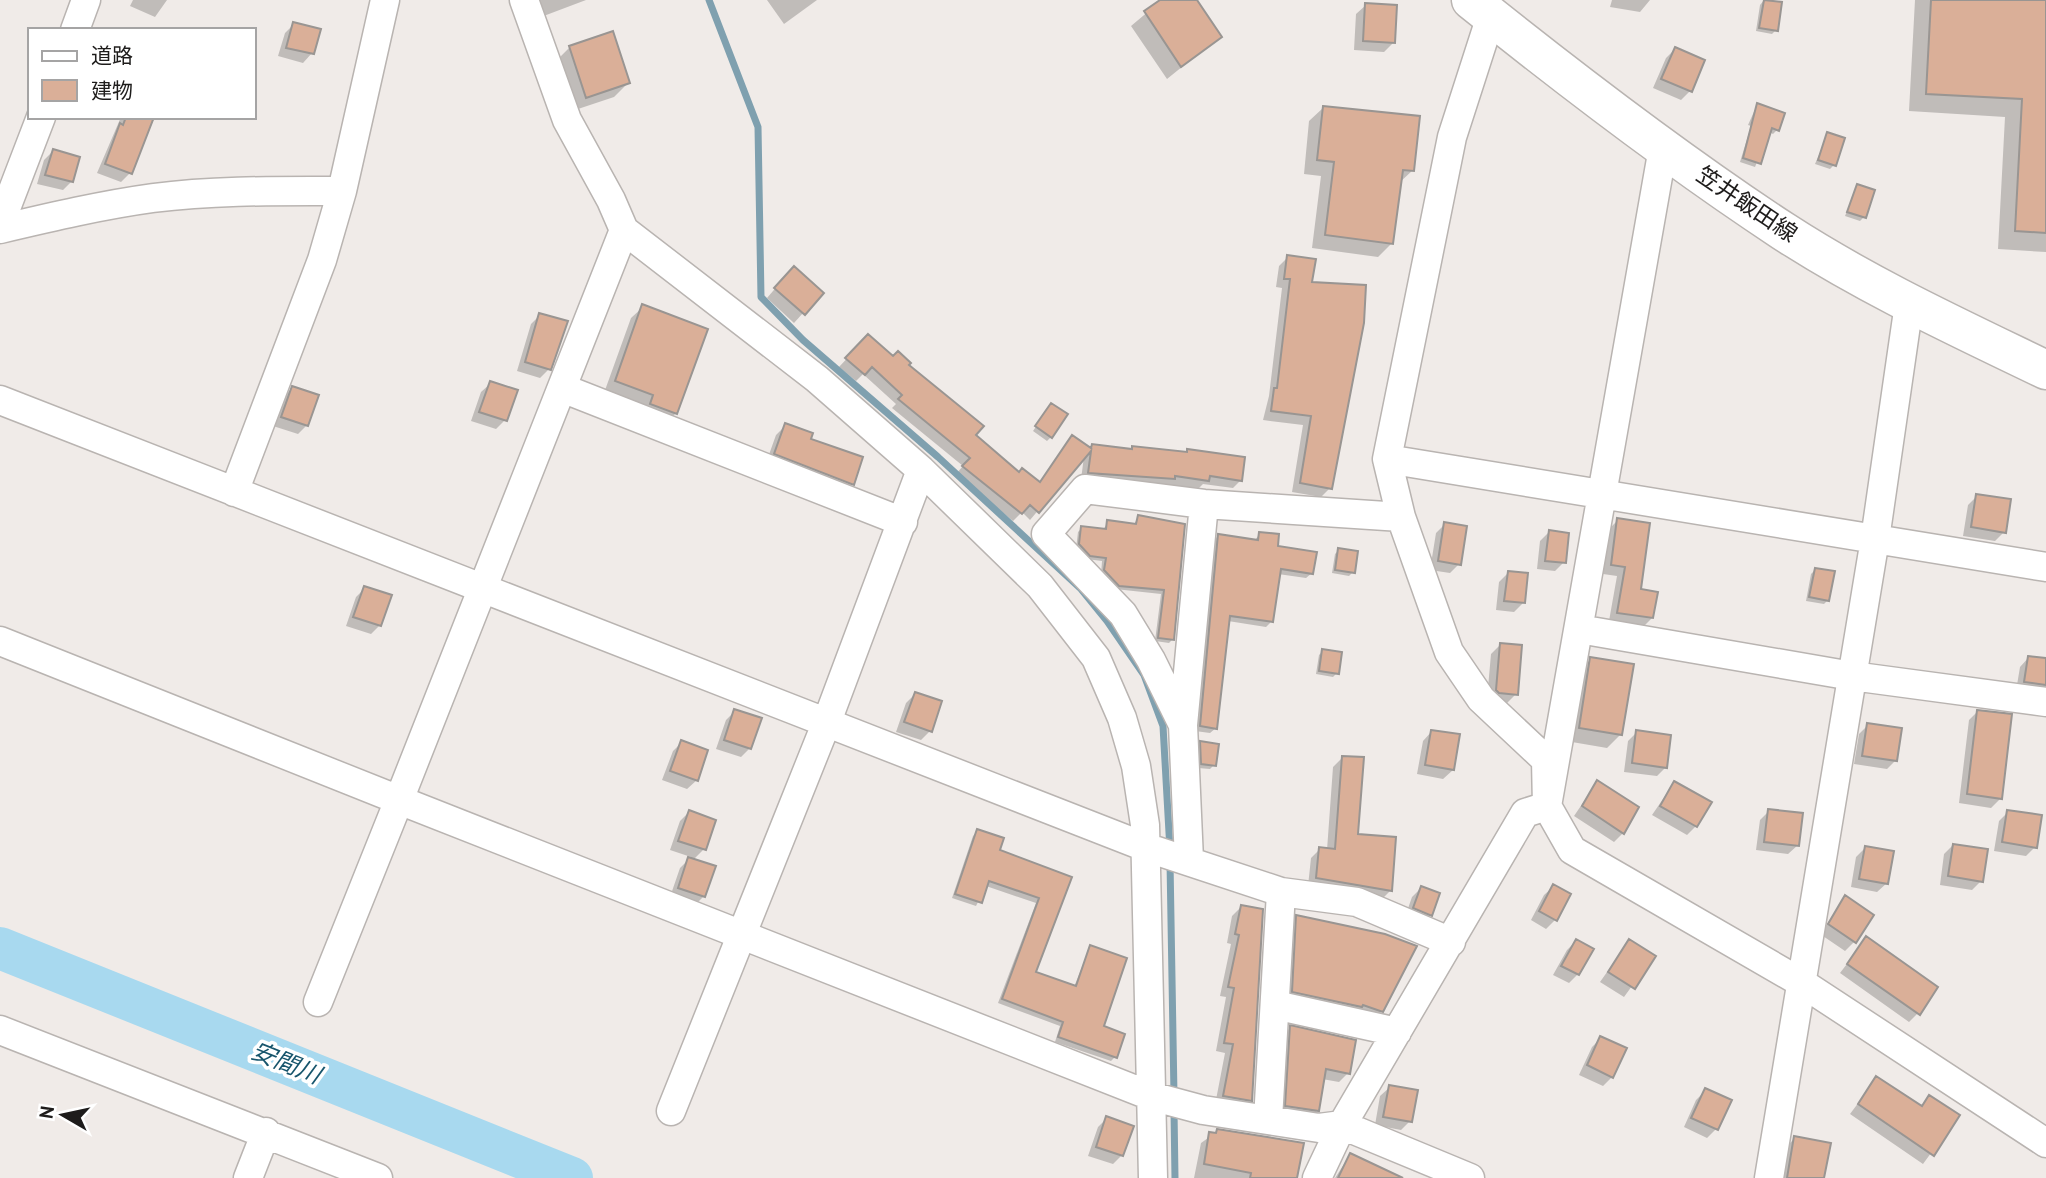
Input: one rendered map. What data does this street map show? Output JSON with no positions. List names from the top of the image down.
{
  "streets": {
    "main road": ["笠井飯田線"]
  },
  "water": ["安間川"],
  "legend": ["道路", "建物"],
  "north": "left"
}
